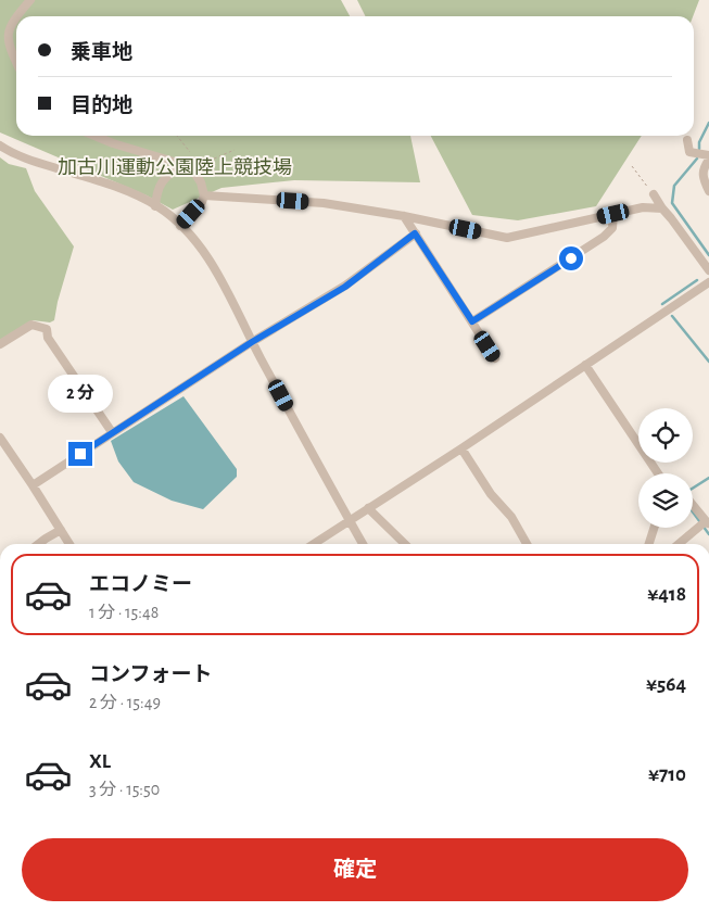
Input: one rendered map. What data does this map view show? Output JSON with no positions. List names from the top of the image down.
{
  "parks": ["加古川運動公園陸上競技場"],
  "page": {
    "banner": ["乗車地", "目的地"],
    "bubble": "2 分",
    "list": [
      {
        "name": "エコノミー",
        "note": "1 分 · 15:48",
        "value": "¥418"
      },
      {
        "name": "コンフォート",
        "note": "2 分 · 15:49",
        "value": "¥564"
      },
      {
        "name": "XL",
        "note": "3 分 · 15:50",
        "value": "¥710"
      }
    ],
    "buttons": "確定"
  }
}
